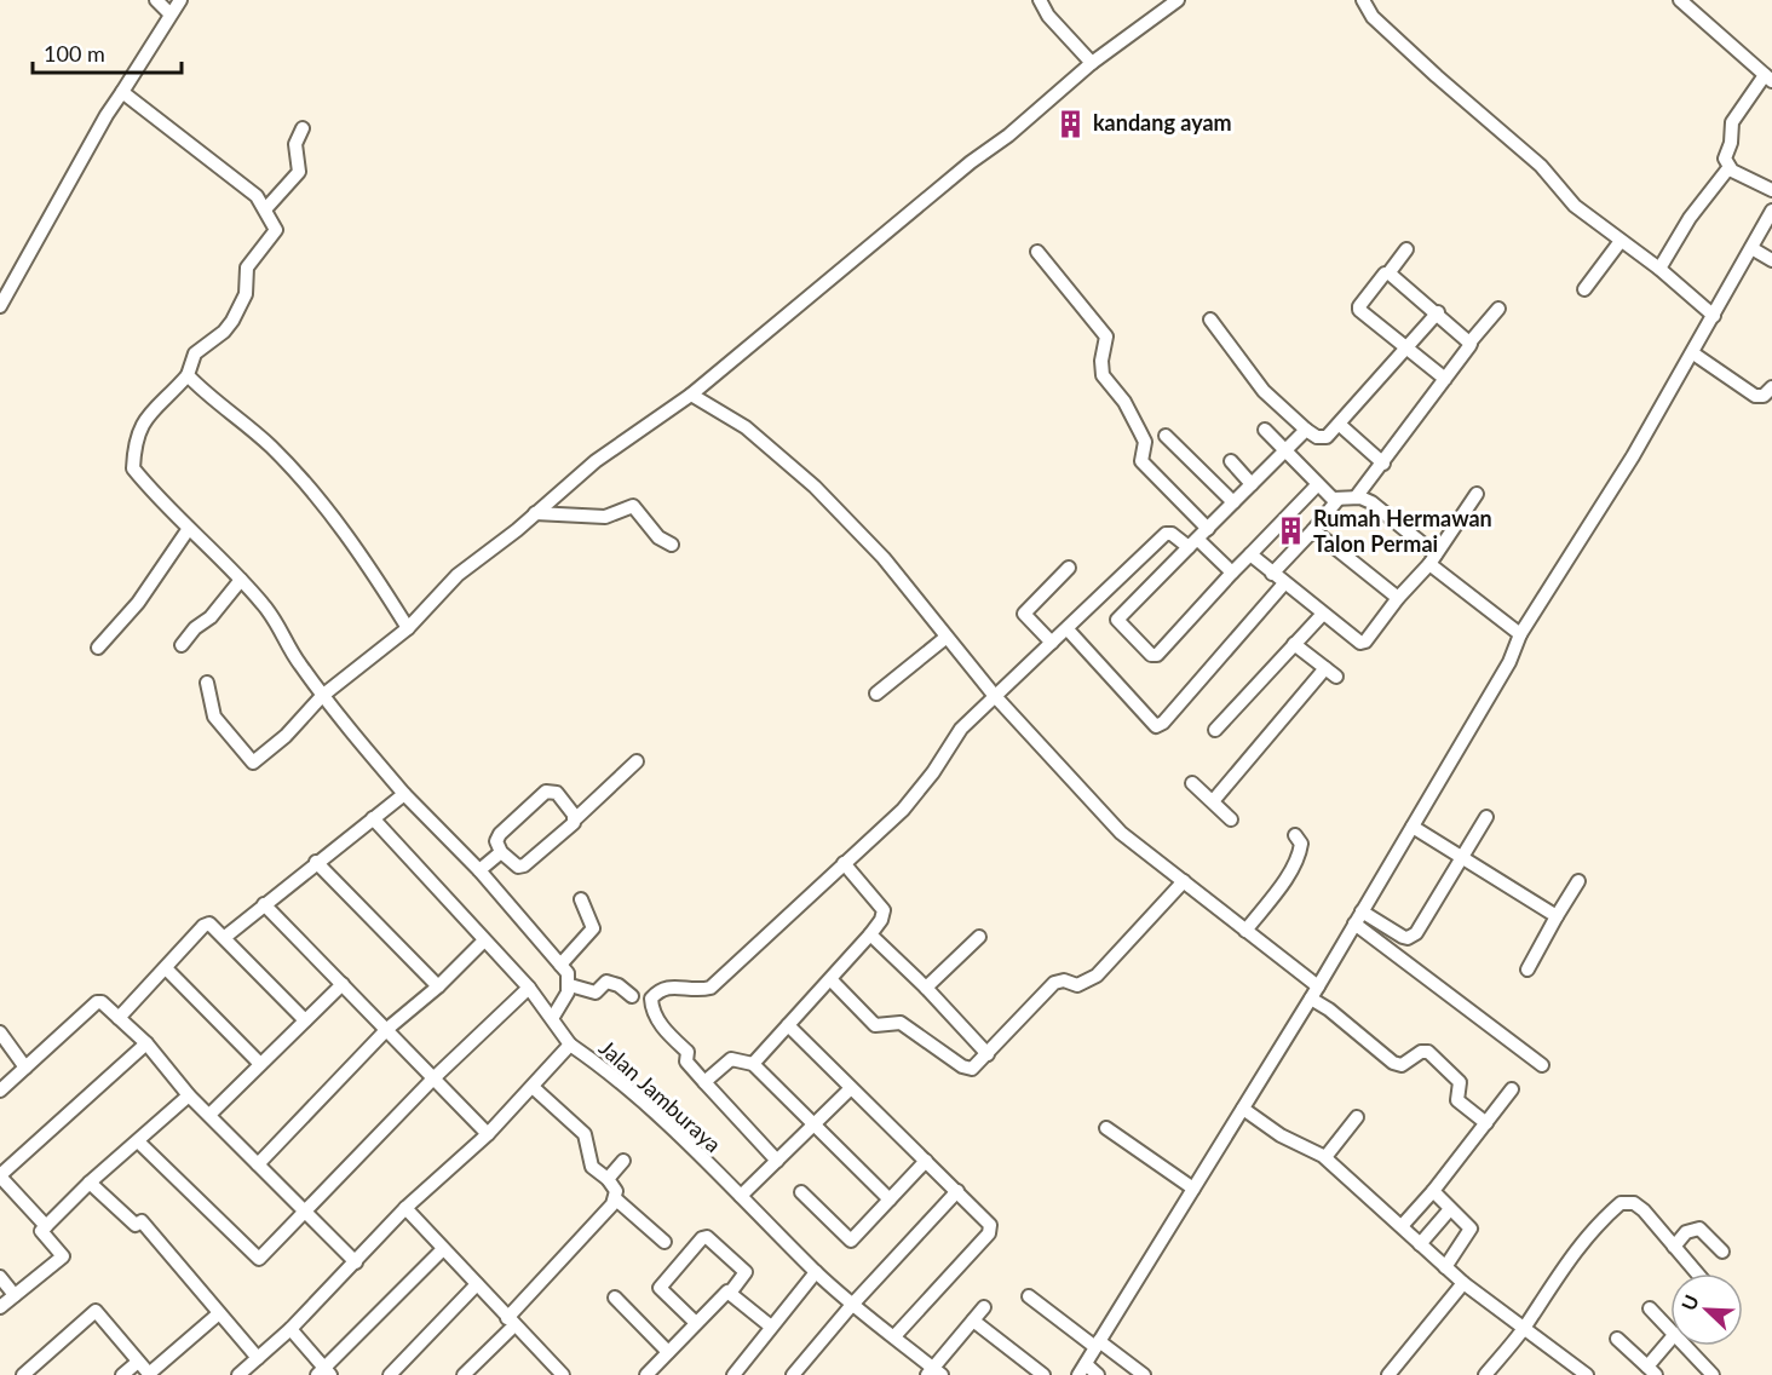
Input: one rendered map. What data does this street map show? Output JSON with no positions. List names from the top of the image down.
{
  "streets": {
    "street": ["Jalan Jamburaya"]
  },
  "places": {
    "building": ["kandang ayam", "Rumah Hermawan Talon Permai"]
  },
  "scale_bar": "100 m",
  "north": "top left"
}
